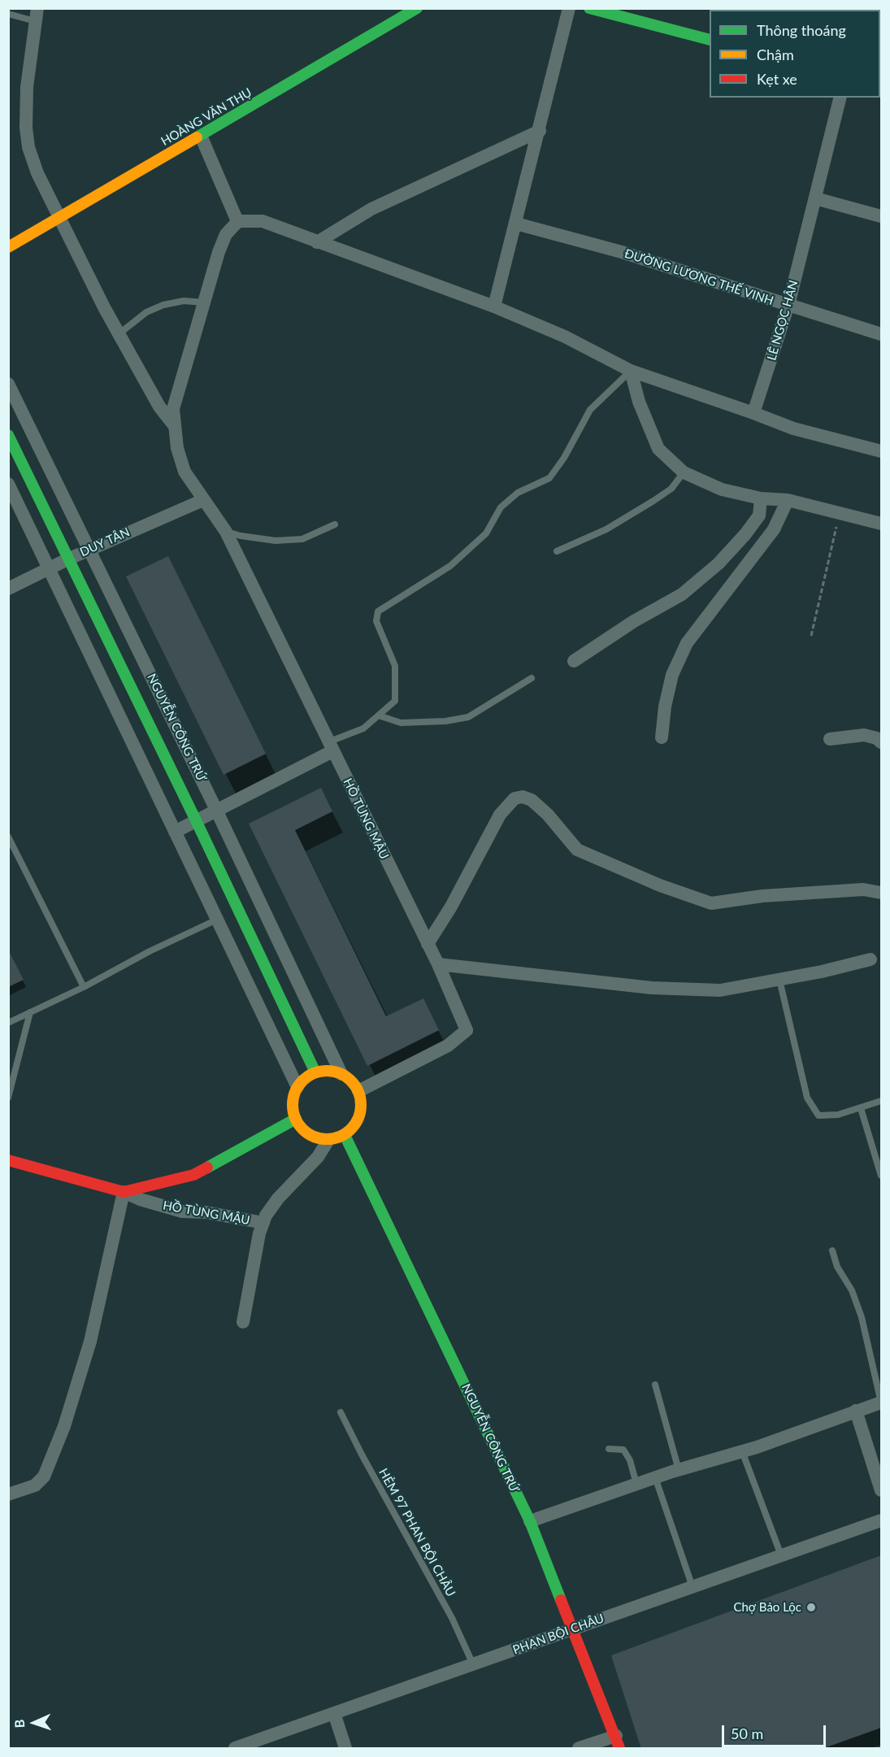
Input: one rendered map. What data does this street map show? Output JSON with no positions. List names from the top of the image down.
{
  "streets": {
    "street": [
      "HOÀNG VĂN THỤ",
      "ĐƯỜNG LƯƠNG THẾ VINH",
      "LÊ NGỌC HÂN",
      "DUY TÂN",
      "NGUYỄN CÔNG TRỨ",
      "HỒ TÙNG MẬU",
      "PHAN BỘI CHÂU"
    ],
    "lane": ["HẺM 97 PHAN BỘI CHÂU"]
  },
  "crossings": [
    ["ĐƯỜNG LƯƠNG THẾ VINH", "LÊ NGỌC HÂN"],
    ["DUY TÂN", "NGUYỄN CÔNG TRỨ"],
    ["DUY TÂN", "HỒ TÙNG MẬU"],
    ["NGUYỄN CÔNG TRỨ", "HỒ TÙNG MẬU"],
    ["NGUYỄN CÔNG TRỨ", "PHAN BỘI CHÂU"],
    ["HẺM 97 PHAN BỘI CHÂU", "PHAN BỘI CHÂU"]
  ],
  "places": ["Chợ Bảo Lộc"],
  "legend": ["Thông thoáng", "Chậm", "Kẹt xe"],
  "scale_bar": "50 m",
  "north": "left"
}
